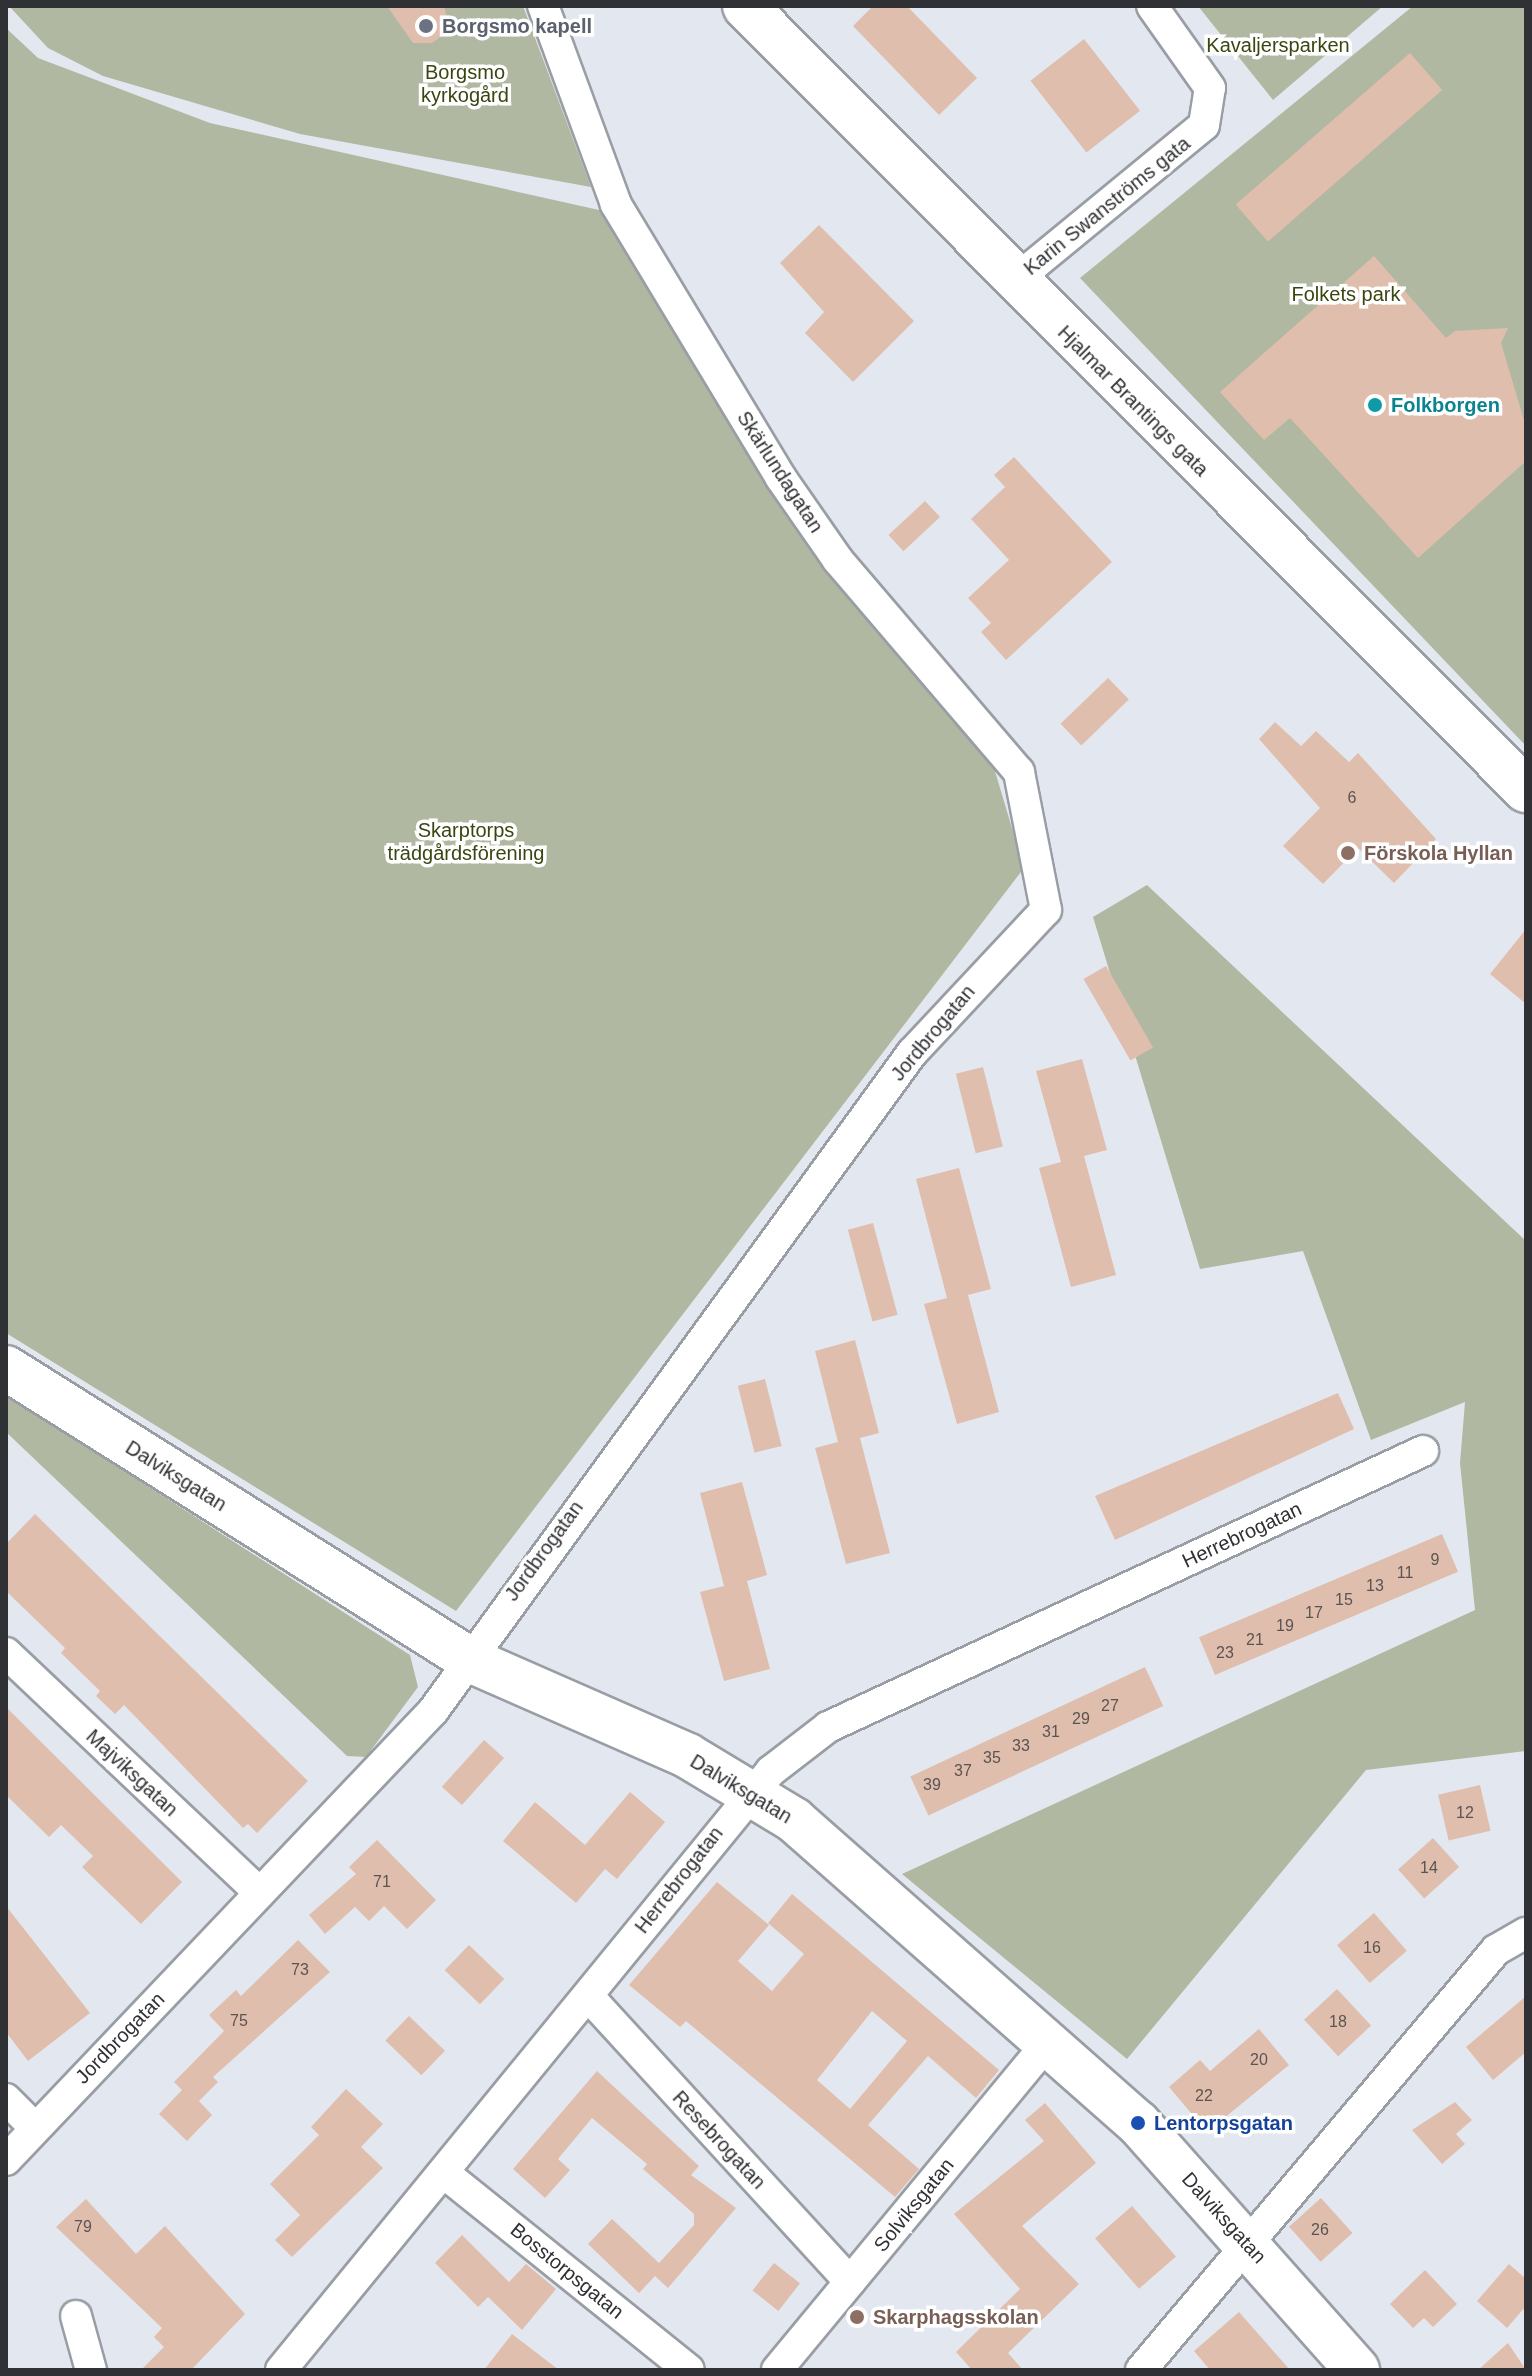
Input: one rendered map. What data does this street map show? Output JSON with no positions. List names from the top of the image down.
{
  "streets": {
    "street": [
      "Karin Swanströms gata",
      "Hjalmar Brantings gata",
      "Skärlundagatan",
      "Jordbrogatan",
      "Dalviksgatan",
      "Herrebrogatan",
      "Majviksgatan",
      "Resebrogatan",
      "Solviksgatan",
      "Bosstorpsgatan"
    ]
  },
  "crossings": [
    ["Karin Swanströms gata", "Hjalmar Brantings gata"],
    ["Skärlundagatan", "Jordbrogatan"],
    ["Jordbrogatan", "Dalviksgatan"],
    ["Jordbrogatan", "Majviksgatan"],
    ["Dalviksgatan", "Herrebrogatan"],
    ["Dalviksgatan", "Solviksgatan"],
    ["Herrebrogatan", "Resebrogatan"],
    ["Herrebrogatan", "Bosstorpsgatan"],
    ["Resebrogatan", "Solviksgatan"]
  ],
  "parks": [
    "Kavaljersparken",
    "Borgsmo kyrkogård",
    "Folkets park",
    "Skarptorps trädgårdsförening"
  ],
  "places": [
    "Borgsmo kapell",
    "Folkborgen",
    "Förskola Hyllan",
    "Lentorpsgatan",
    "Skarphagsskolan"
  ],
  "house_numbers": [
    "6",
    "9",
    "11",
    "13",
    "15",
    "17",
    "19",
    "21",
    "23",
    "27",
    "29",
    "31",
    "33",
    "35",
    "37",
    "39",
    "12",
    "14",
    "71",
    "16",
    "73",
    "75",
    "18",
    "20",
    "22",
    "79",
    "26"
  ]
}
